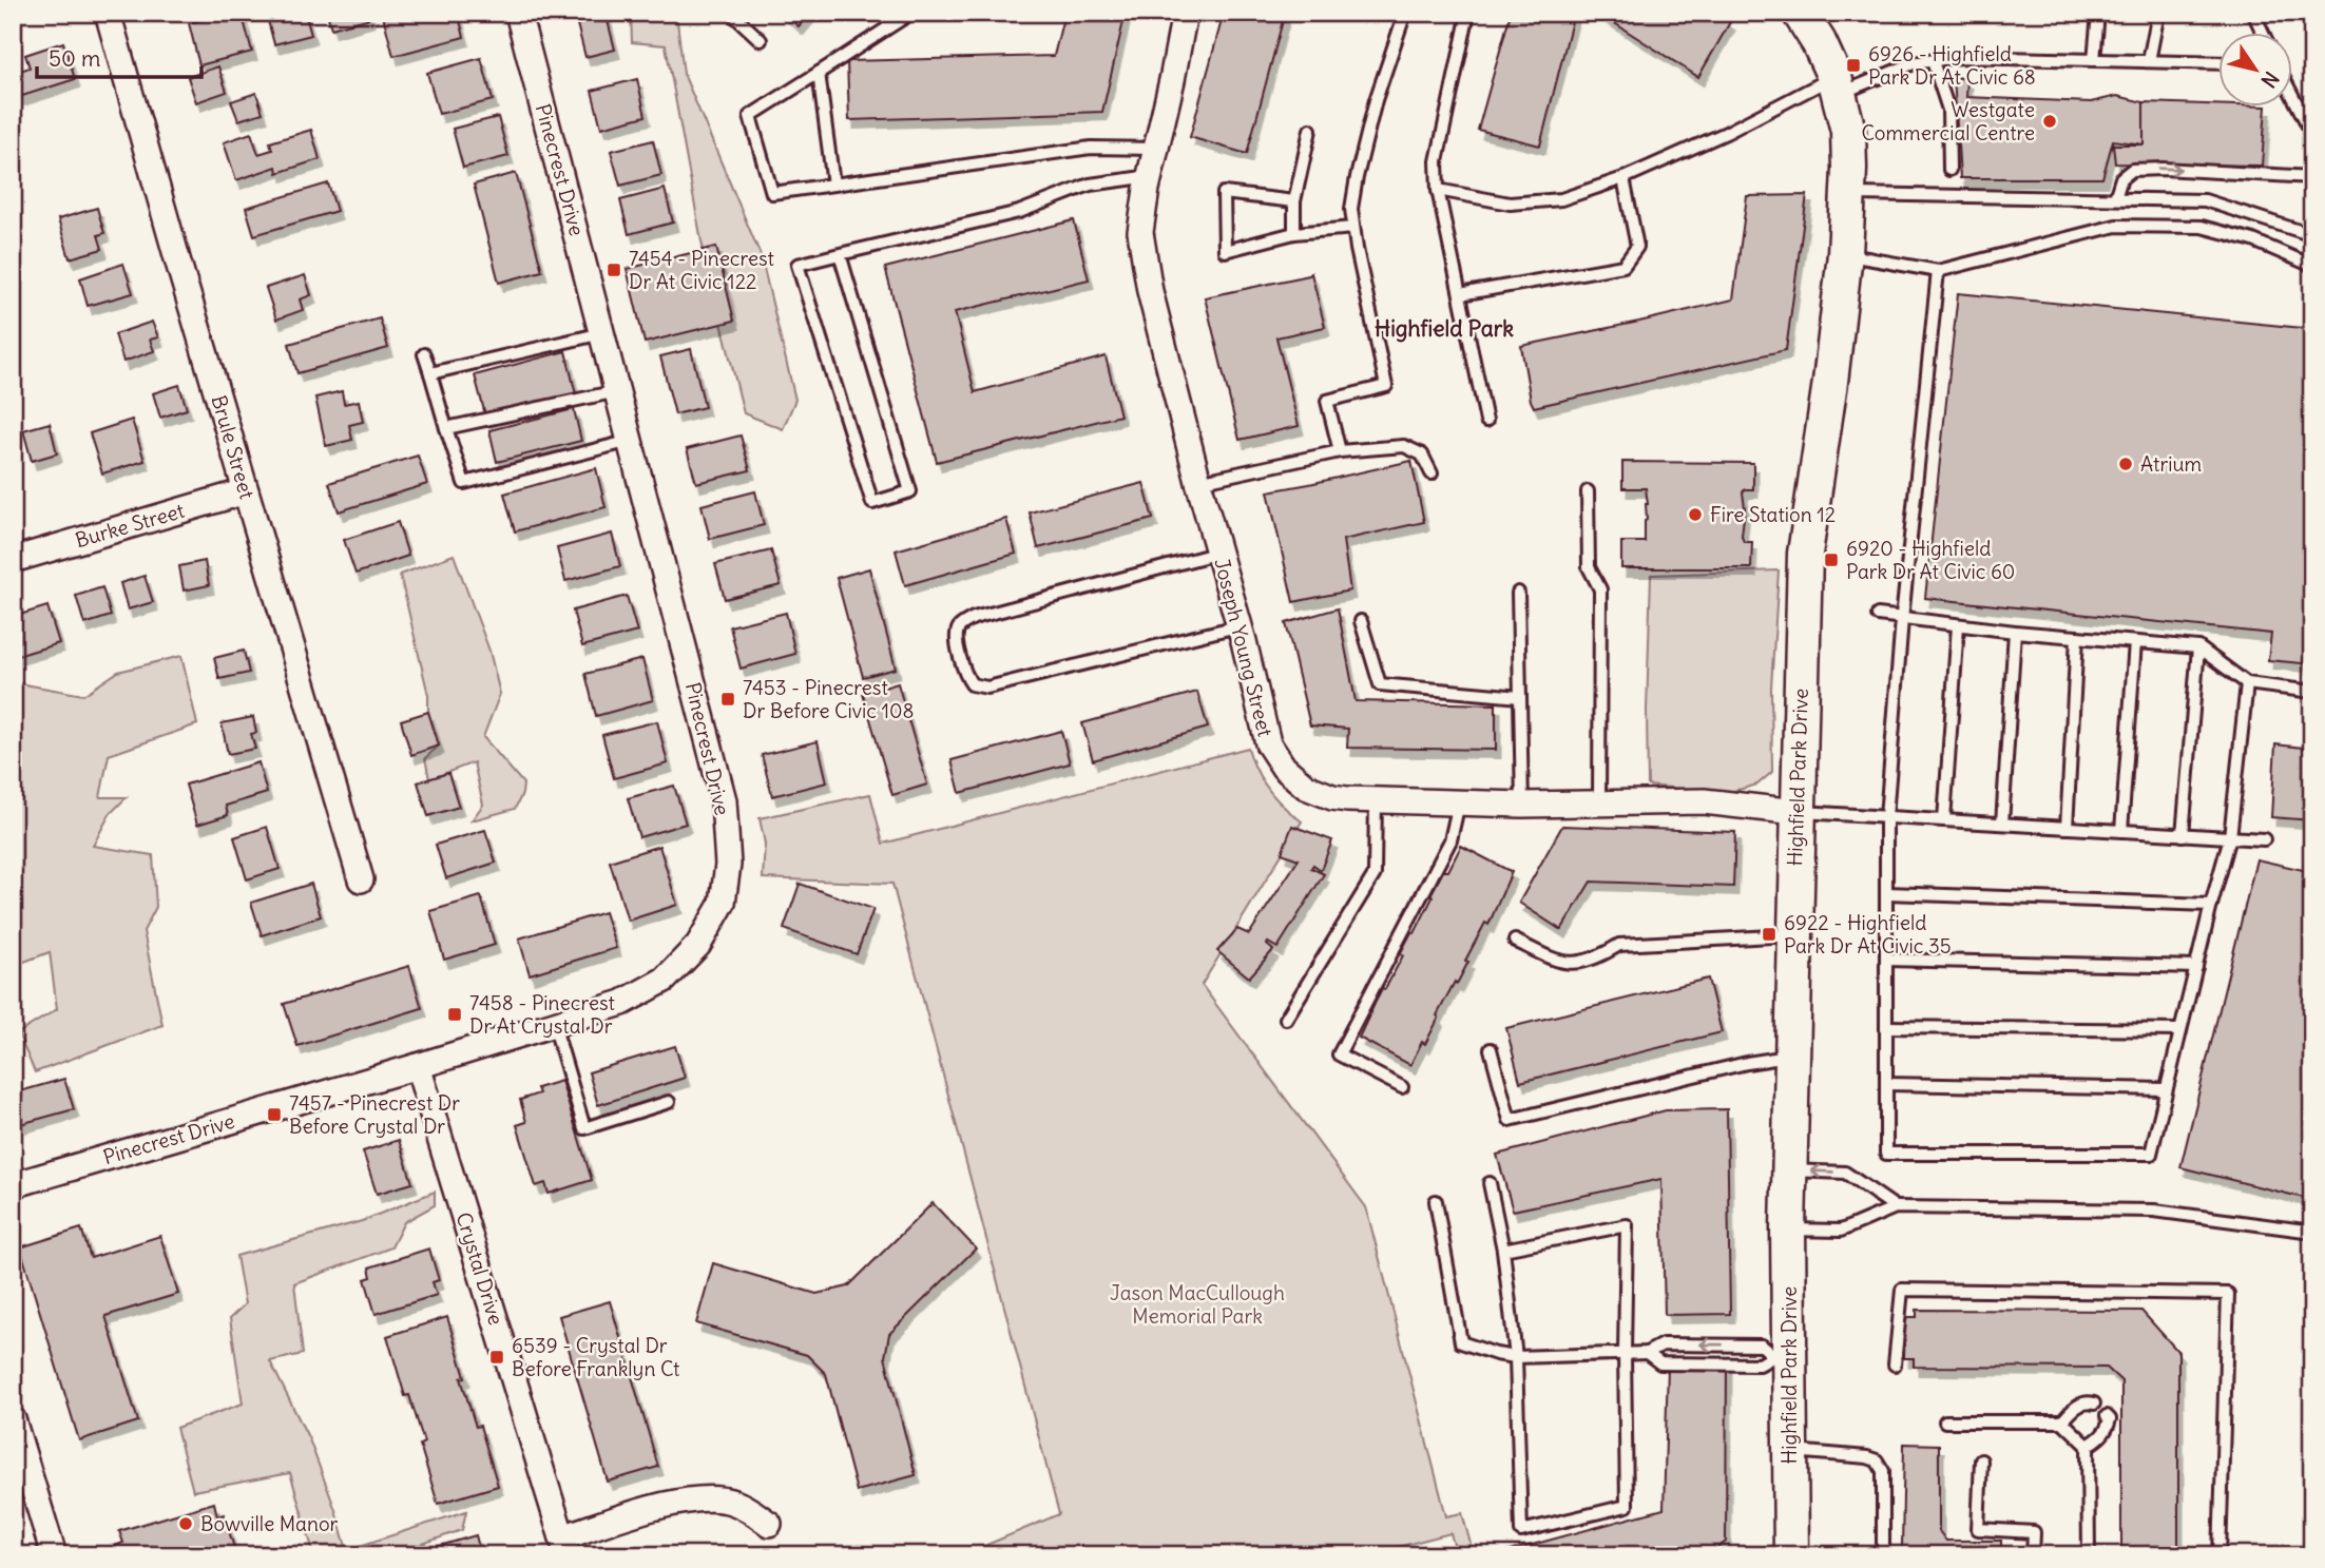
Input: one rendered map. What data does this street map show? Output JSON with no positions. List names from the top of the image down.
{
  "streets": {
    "street": [
      "Pinecrest Drive",
      "Brule Street",
      "Burke Street",
      "Joseph Young Street",
      "Highfield Park Drive",
      "Crystal Drive"
    ]
  },
  "crossings": [
    ["Pinecrest Drive", "Crystal Drive"],
    ["Brule Street", "Burke Street"],
    ["Joseph Young Street", "Highfield Park Drive"]
  ],
  "districts": ["Highfield Park"],
  "parks": ["Jason MacCullough Memorial Park"],
  "places": {
    "transit": [
      "6926 - Highfield Park Dr At Civic 68",
      "7454 - Pinecrest Dr At Civic 122",
      "6920 - Highfield Park Dr At Civic 60",
      "7453 - Pinecrest Dr Before Civic 108",
      "6922 - Highfield Park Dr At Civic 35",
      "7458 - Pinecrest Dr At Crystal Dr",
      "7457 - Pinecrest Dr Before Crystal Dr",
      "6539 - Crystal Dr Before Franklyn Ct"
    ],
    "other": [
      "Westgate Commercial Centre",
      "Atrium",
      "Fire Station 12",
      "Bowville Manor"
    ]
  },
  "scale_bar": "50 m",
  "north": "bottom right"
}
